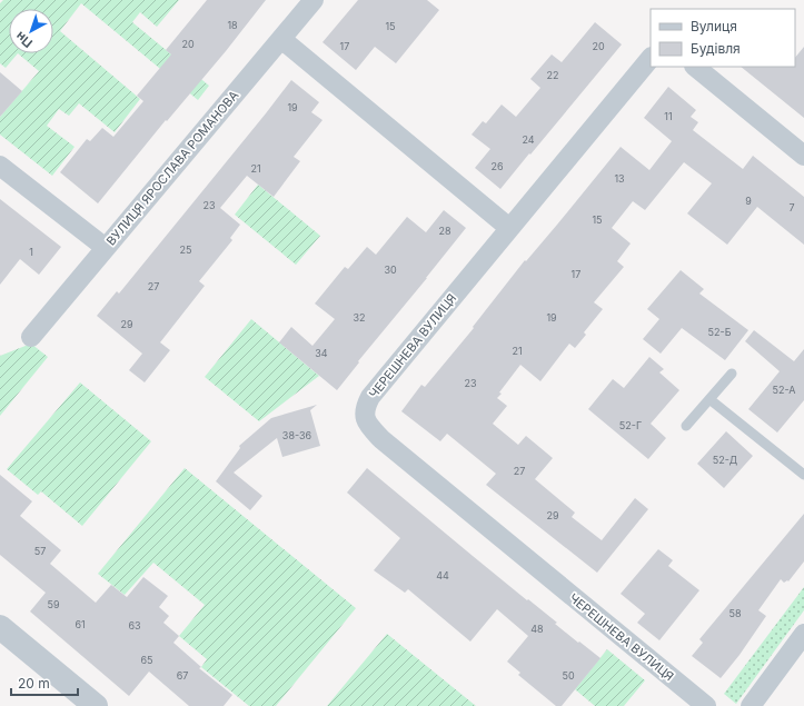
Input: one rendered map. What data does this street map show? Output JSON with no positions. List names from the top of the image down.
{
  "streets": {
    "street": ["ВУЛИЦЯ ЯРОСЛАВА РОМАНОВА", "ЧЕРЕШНЕВА ВУЛИЦЯ"]
  },
  "house_numbers": [
    "18",
    "15",
    "20",
    "17",
    "20",
    "22",
    "19",
    "11",
    "24",
    "26",
    "21",
    "13",
    "9",
    "23",
    "7",
    "15",
    "28",
    "25",
    "1",
    "30",
    "17",
    "27",
    "32",
    "19",
    "29",
    "52-Б",
    "21",
    "34",
    "23",
    "52-А",
    "52-Г",
    "38-36",
    "52-Д",
    "27",
    "29",
    "57",
    "44",
    "59",
    "58",
    "61",
    "63",
    "48",
    "65",
    "67",
    "50"
  ],
  "legend": ["Вулиця", "Будівля"],
  "scale_bar": "20 m",
  "north": "bottom left"
}
